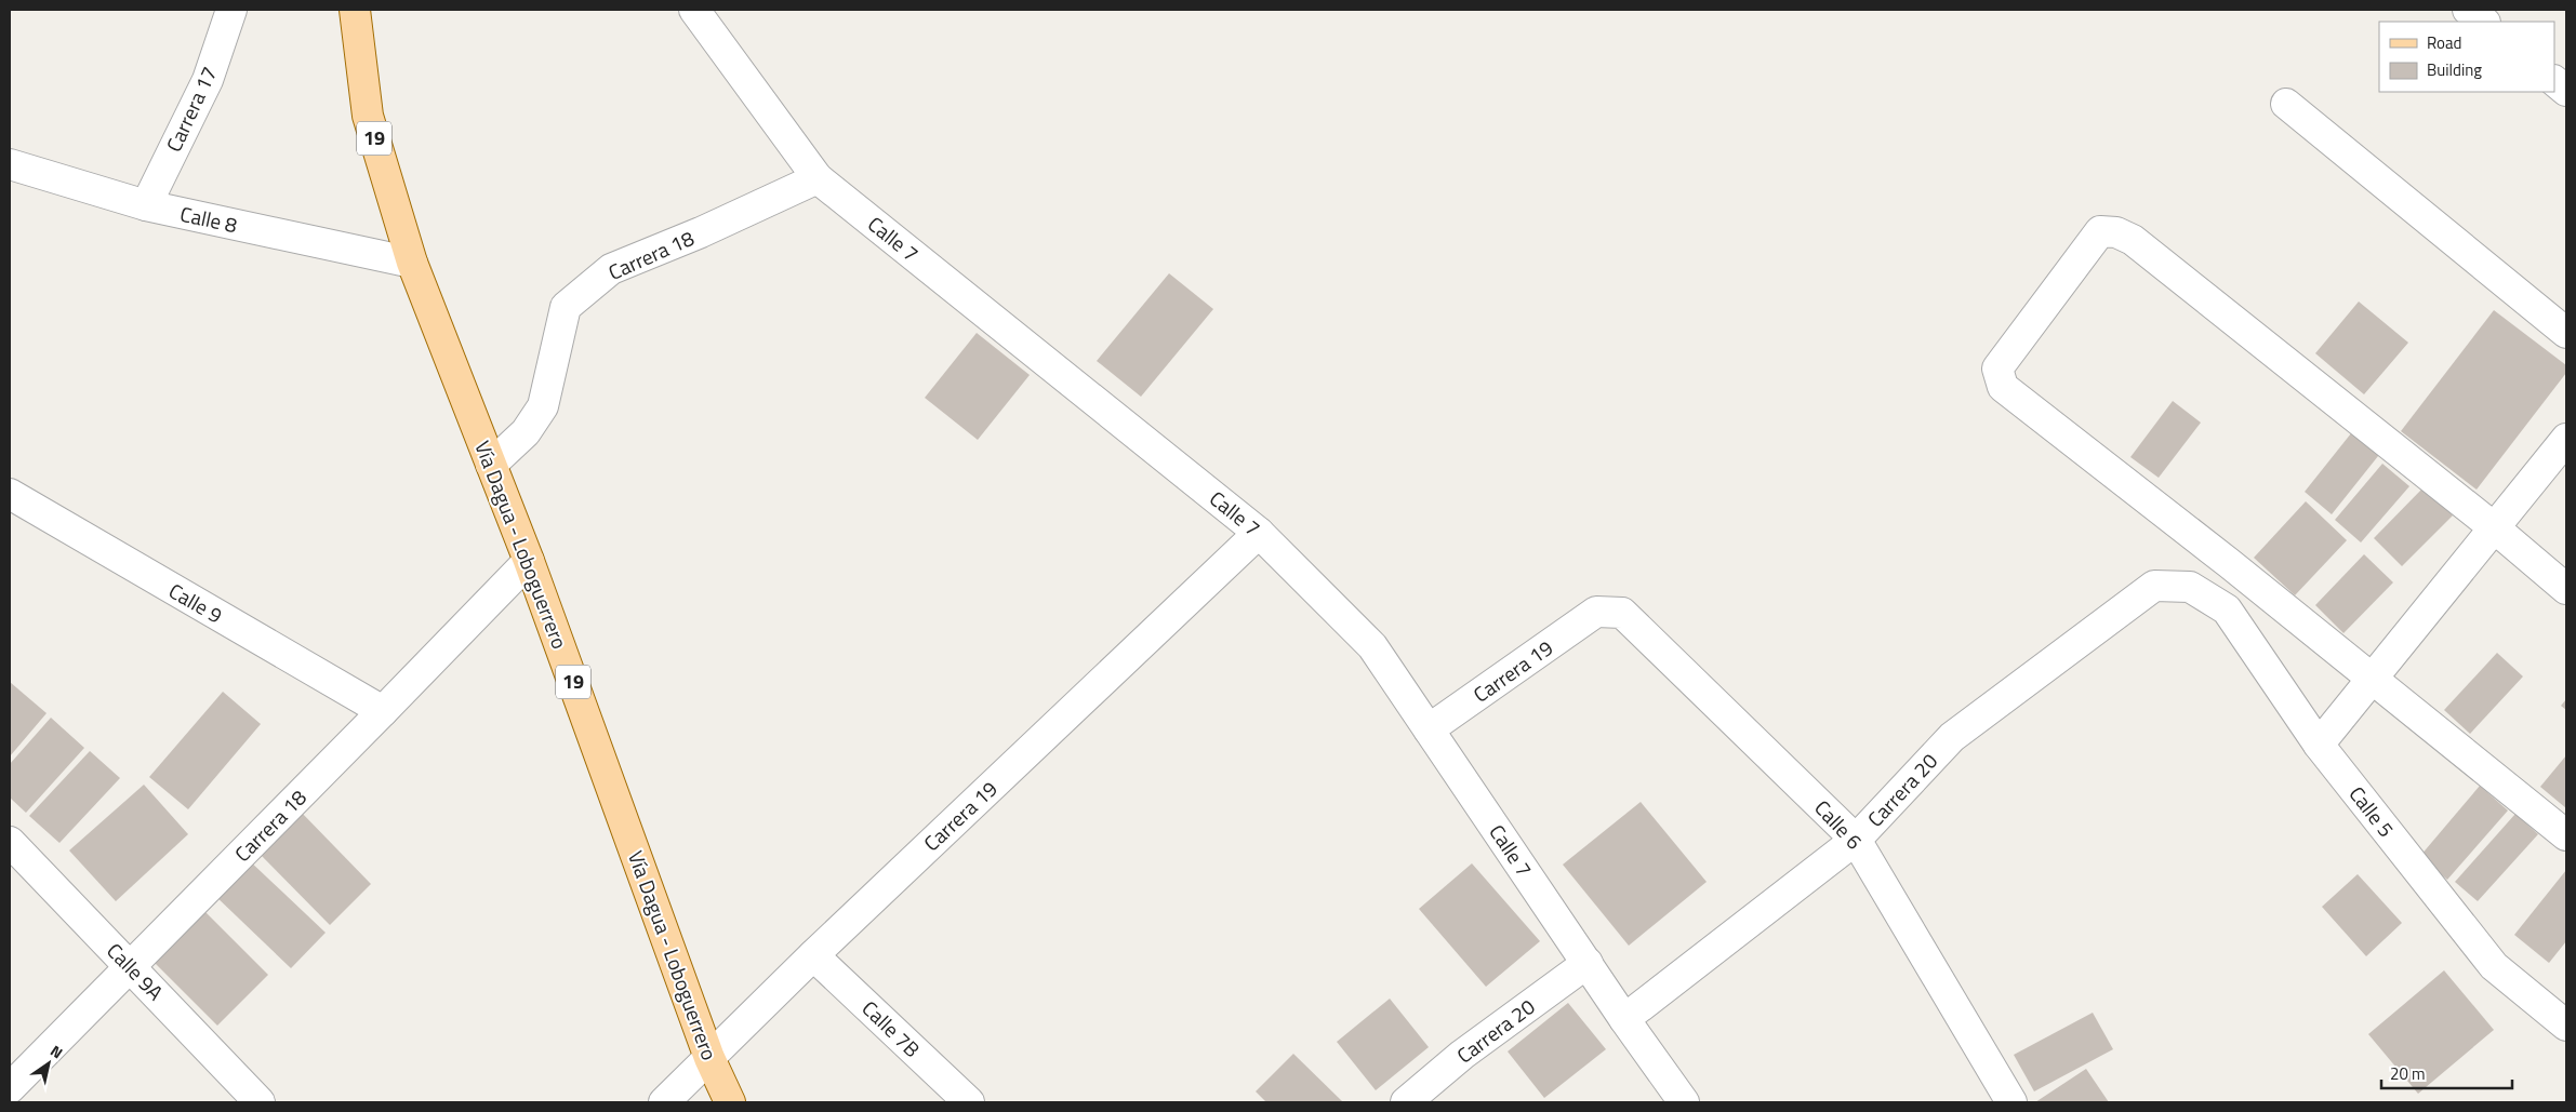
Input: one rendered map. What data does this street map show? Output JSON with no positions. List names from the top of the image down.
{
  "streets": {
    "main road": ["19", "Vía Dagua - Loboguerrero"],
    "street": [
      "Carrera 17",
      "Calle 8",
      "Calle 7",
      "Carrera 18",
      "Calle 9",
      "Carrera 19",
      "Carrera 20",
      "Calle 5",
      "Calle 6",
      "Calle 9A",
      "Calle 7B"
    ]
  },
  "crossings": [
    ["Carrera 17", "Calle 8"],
    ["Calle 8", "Vía Dagua - Loboguerrero"],
    ["Calle 7", "Carrera 18"],
    ["Calle 7", "Carrera 19"],
    ["Calle 7", "Carrera 20"],
    ["Carrera 18", "Vía Dagua - Loboguerrero"],
    ["Carrera 18", "Calle 9"],
    ["Carrera 18", "Calle 9A"],
    ["Vía Dagua - Loboguerrero", "Carrera 19"],
    ["Carrera 19", "Calle 6"],
    ["Carrera 19", "Calle 7B"],
    ["Carrera 20", "Calle 5"],
    ["Carrera 20", "Calle 6"]
  ],
  "legend": ["Road", "Building"],
  "scale_bar": "20 m",
  "north": "top right"
}
